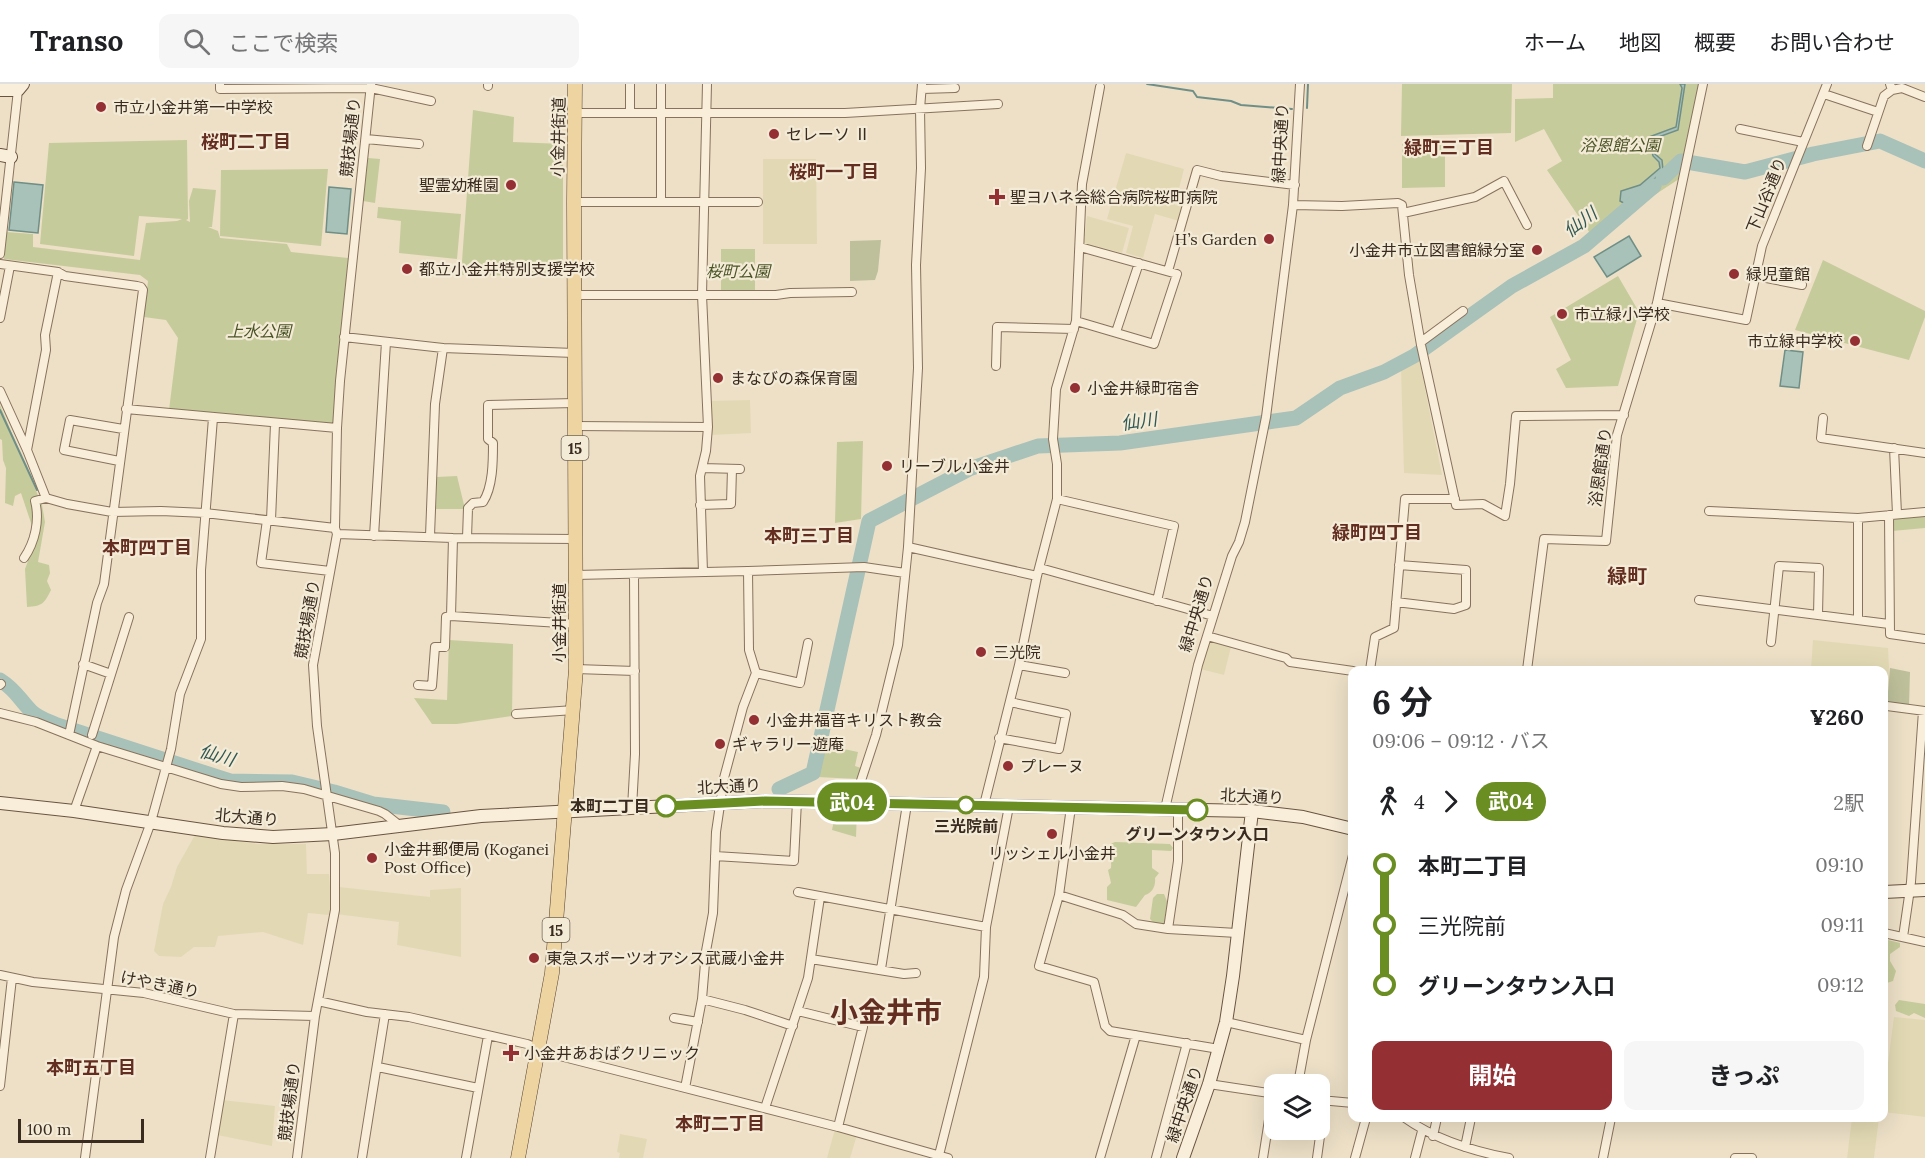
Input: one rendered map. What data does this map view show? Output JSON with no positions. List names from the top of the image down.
{
  "streets": {
    "main road": ["小金井街道", "15"],
    "street": [
      "競技場通り",
      "緑中央通り",
      "下山谷通り",
      "浴恩館通り",
      "北大通り",
      "けやき通り"
    ]
  },
  "crossings": [
    ["競技場通り", "北大通り"],
    ["競技場通り", "けやき通り"],
    ["小金井街道", "北大通り"],
    ["緑中央通り", "北大通り"],
    ["下山谷通り", "浴恩館通り"]
  ],
  "districts": [
    "桜町二丁目",
    "緑町三丁目",
    "桜町一丁目",
    "緑町四丁目",
    "本町三丁目",
    "本町四丁目",
    "緑町",
    "小金井市",
    "本町五丁目",
    "本町二丁目"
  ],
  "water": ["仙川"],
  "parks": ["浴恩館公園", "桜町公園", "上水公園"],
  "places": {
    "other": [
      "市立小金井第一中学校",
      "セレーソ Ⅱ",
      "聖霊幼稚園",
      "H’s Garden",
      "小金井市立図書館緑分室",
      "都立小金井特別支援学校",
      "緑児童館",
      "市立緑小学校",
      "市立緑中学校",
      "まなびの森保育園",
      "小金井緑町宿舎",
      "リーブル小金井",
      "三光院",
      "小金井福音キリスト教会",
      "ギャラリー遊庵",
      "プレーヌ",
      "三光院前",
      "本町二丁目",
      "グリーンタウン入口",
      "リッシェル小金井",
      "小金井郵便局 (Koganei Post Office)",
      "東急スポーツオアシス武蔵小金井"
    ],
    "health": ["聖ヨハネ会総合病院桜町病院", "小金井あおばクリニック"]
  },
  "lines": ["bus line 武04"],
  "scale_bar": "100 m",
  "page": {
    "header": "Transo",
    "search": "ここで検索",
    "nav": [
      "ホーム",
      "地図",
      "概要",
      "お問い合わせ"
    ],
    "on_map": "武04",
    "heading": ["6 分", "09:06 – 09:12 · バス", "¥260"],
    "legs": ["4", "武04", "2駅"],
    "list": [
      {
        "name": "本町二丁目",
        "value": "09:10"
      },
      {
        "name": "三光院前",
        "value": "09:11"
      },
      {
        "name": "グリーンタウン入口",
        "value": "09:12"
      }
    ],
    "buttons": ["開始", "きっぷ"],
    "scale": "100 m"
  }
}
